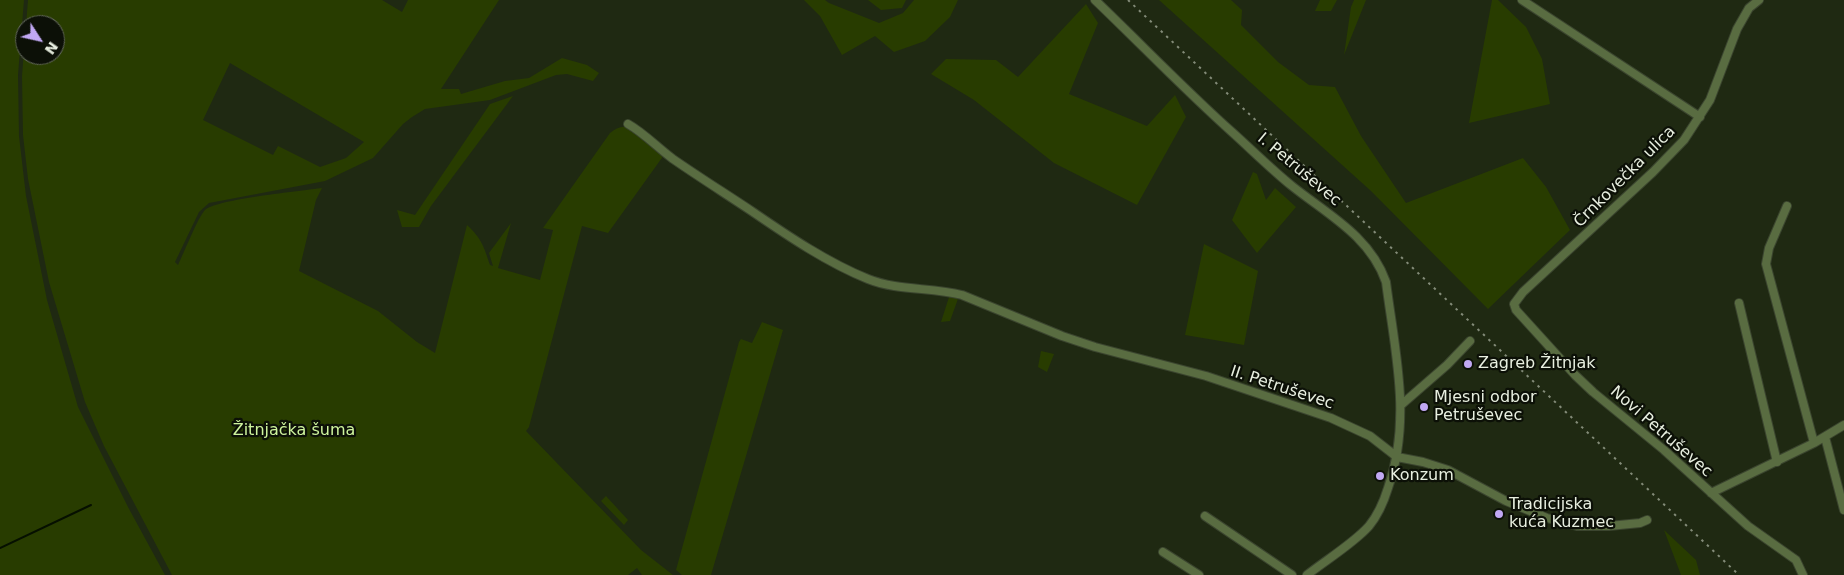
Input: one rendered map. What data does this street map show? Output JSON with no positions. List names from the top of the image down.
{
  "streets": {
    "street": [
      "I. Petruševec",
      "Črnkovečka ulica",
      "II. Petruševec",
      "Novi Petruševec"
    ]
  },
  "crossings": [
    ["I. Petruševec", "II. Petruševec"],
    ["Črnkovečka ulica", "Novi Petruševec"]
  ],
  "parks": ["Žitnjačka šuma"],
  "places": [
    "Zagreb Žitnjak",
    "Mjesni odbor Petruševec",
    "Konzum",
    "Tradicijska kuća Kuzmec"
  ],
  "north": "bottom right"
}
